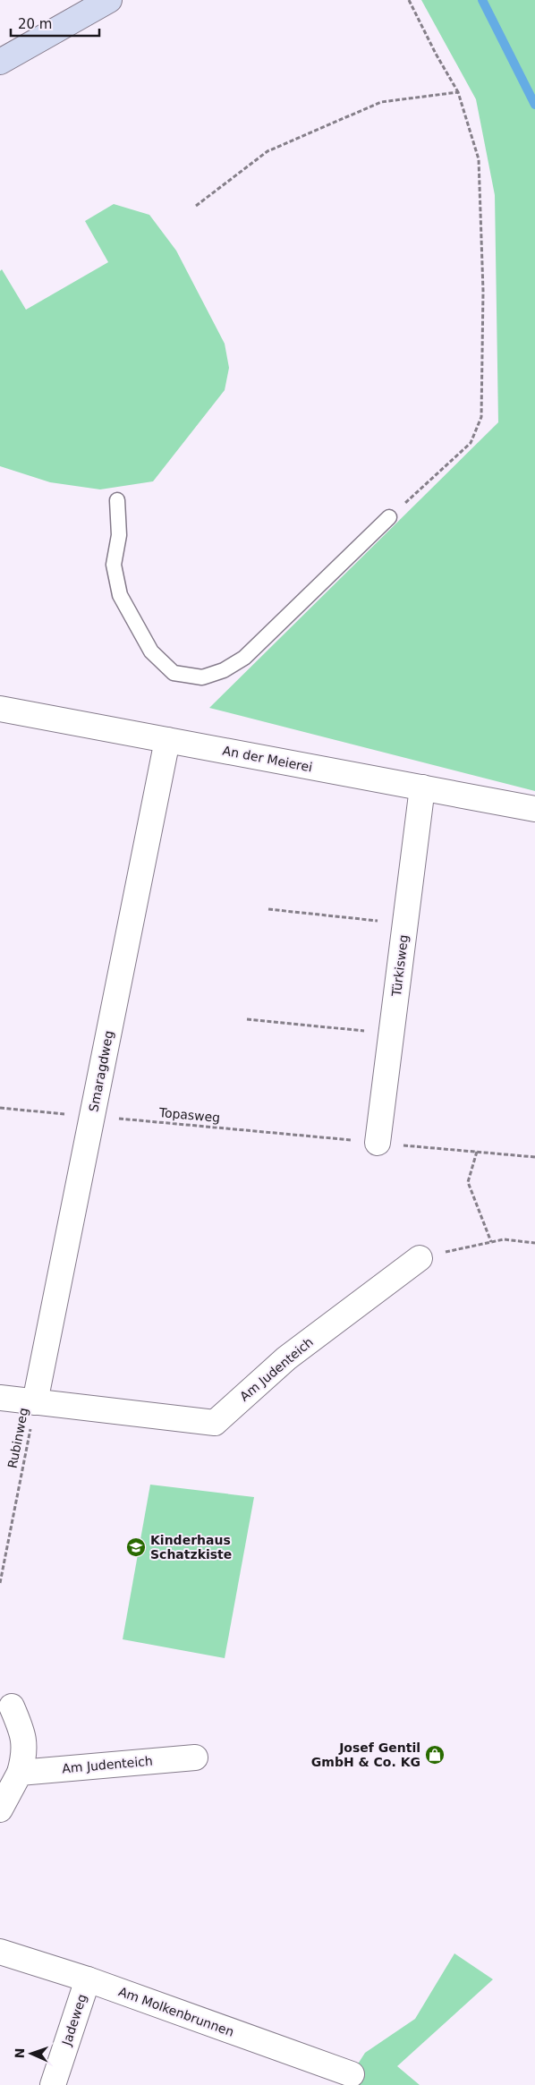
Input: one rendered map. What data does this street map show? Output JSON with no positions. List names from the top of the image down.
{
  "streets": {
    "street": [
      "An der Meierei",
      "Türkisweg",
      "Smaragdweg",
      "Am Judenteich",
      "Am Molkenbrunnen",
      "Jadeweg"
    ],
    "path": ["Topasweg", "Rubinweg"]
  },
  "crossings": [
    ["An der Meierei", "Türkisweg"],
    ["An der Meierei", "Smaragdweg"],
    ["Türkisweg", "Topasweg"],
    ["Smaragdweg", "Topasweg"],
    ["Smaragdweg", "Am Judenteich"],
    ["Smaragdweg", "Rubinweg"],
    ["Am Judenteich", "Rubinweg"],
    ["Am Molkenbrunnen", "Jadeweg"]
  ],
  "places": {
    "school or university": ["Kinderhaus Schatzkiste"],
    "shop": ["Josef Gentil GmbH & Co. KG"]
  },
  "scale_bar": "20 m",
  "north": "left"
}
